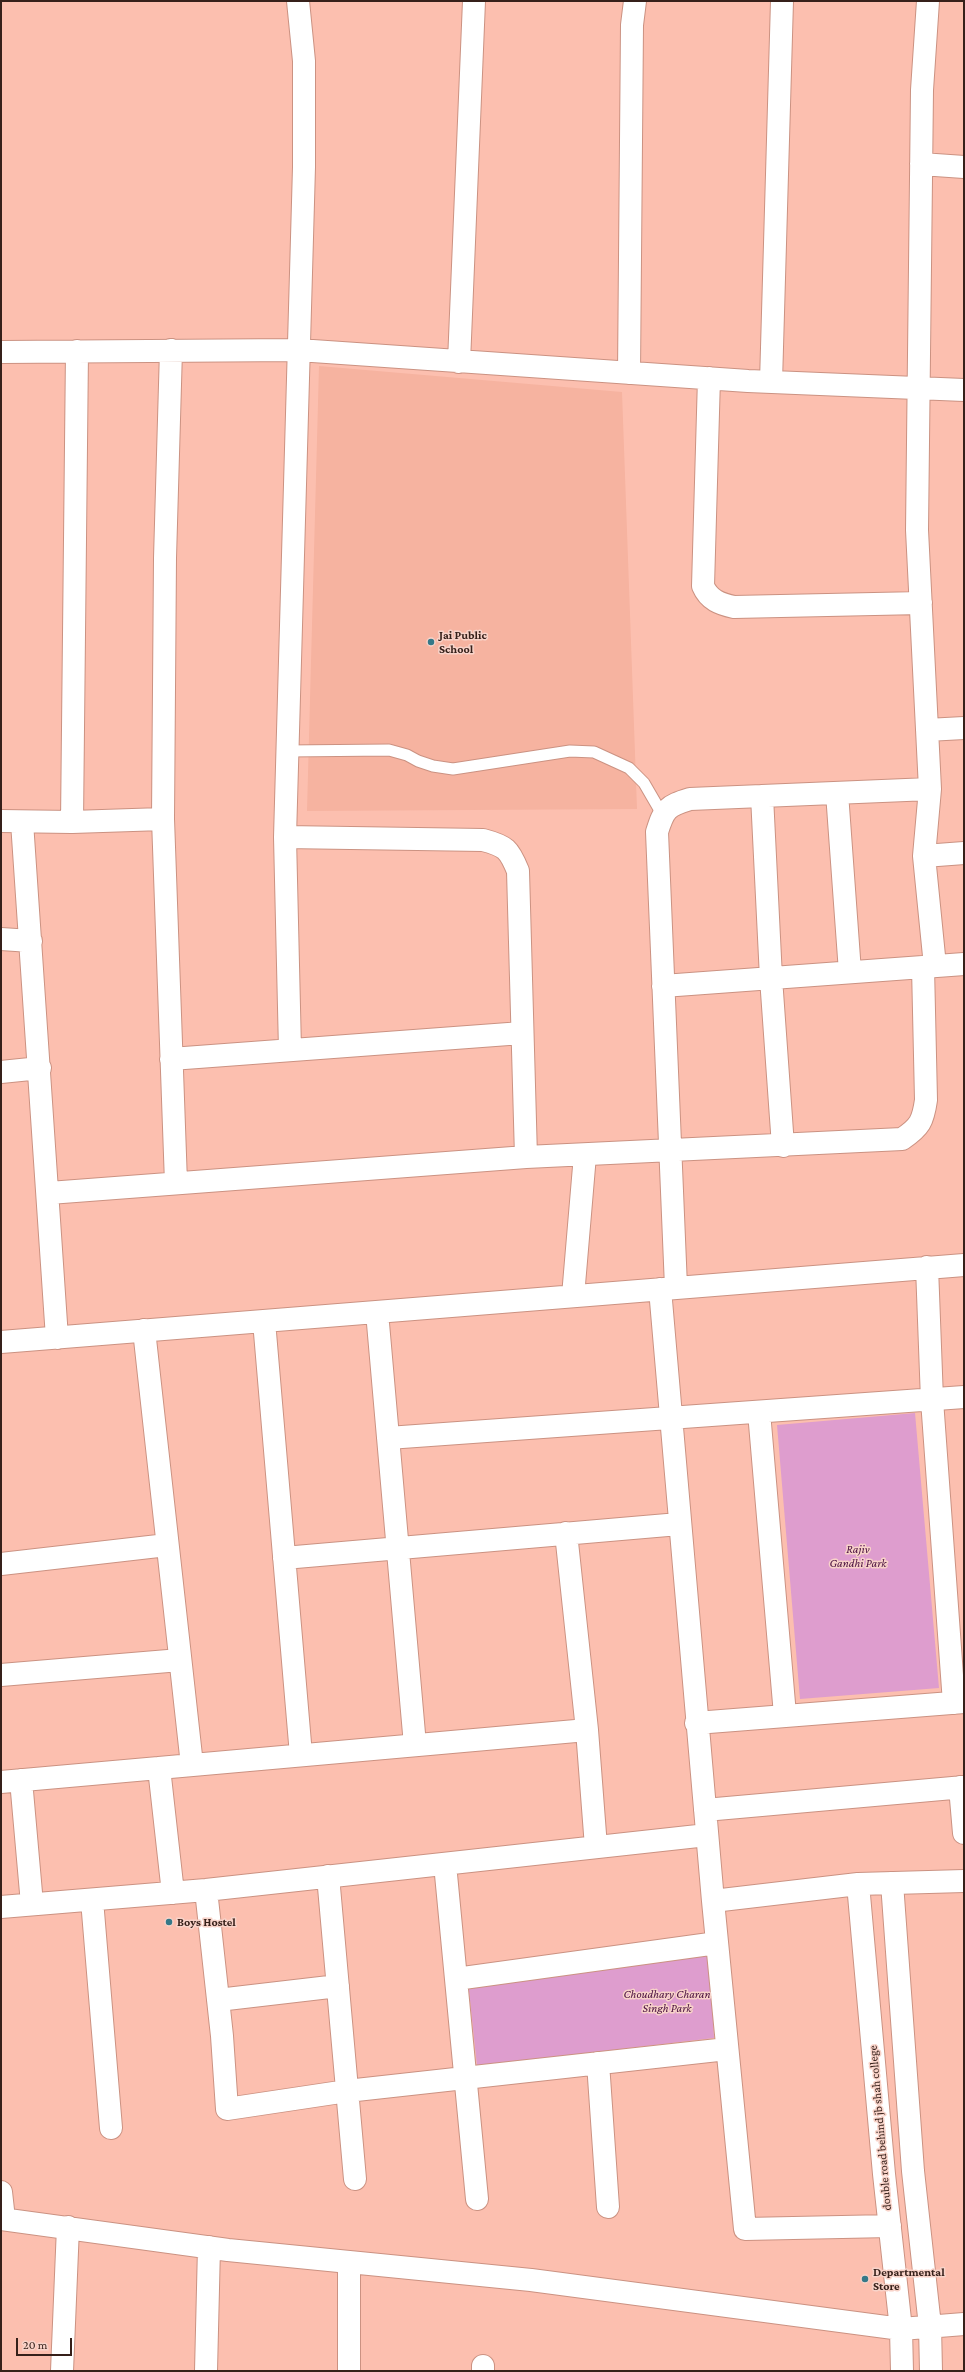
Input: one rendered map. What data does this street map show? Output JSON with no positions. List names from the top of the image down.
{
  "streets": {
    "street": ["double road behind jb shah college"]
  },
  "parks": ["Rajiv Gandhi Park", "Choudhary Charan Singh Park"],
  "places": ["Jai Public School", "Boys Hostel", "Departmental Store"],
  "scale_bar": "20 m"
}
